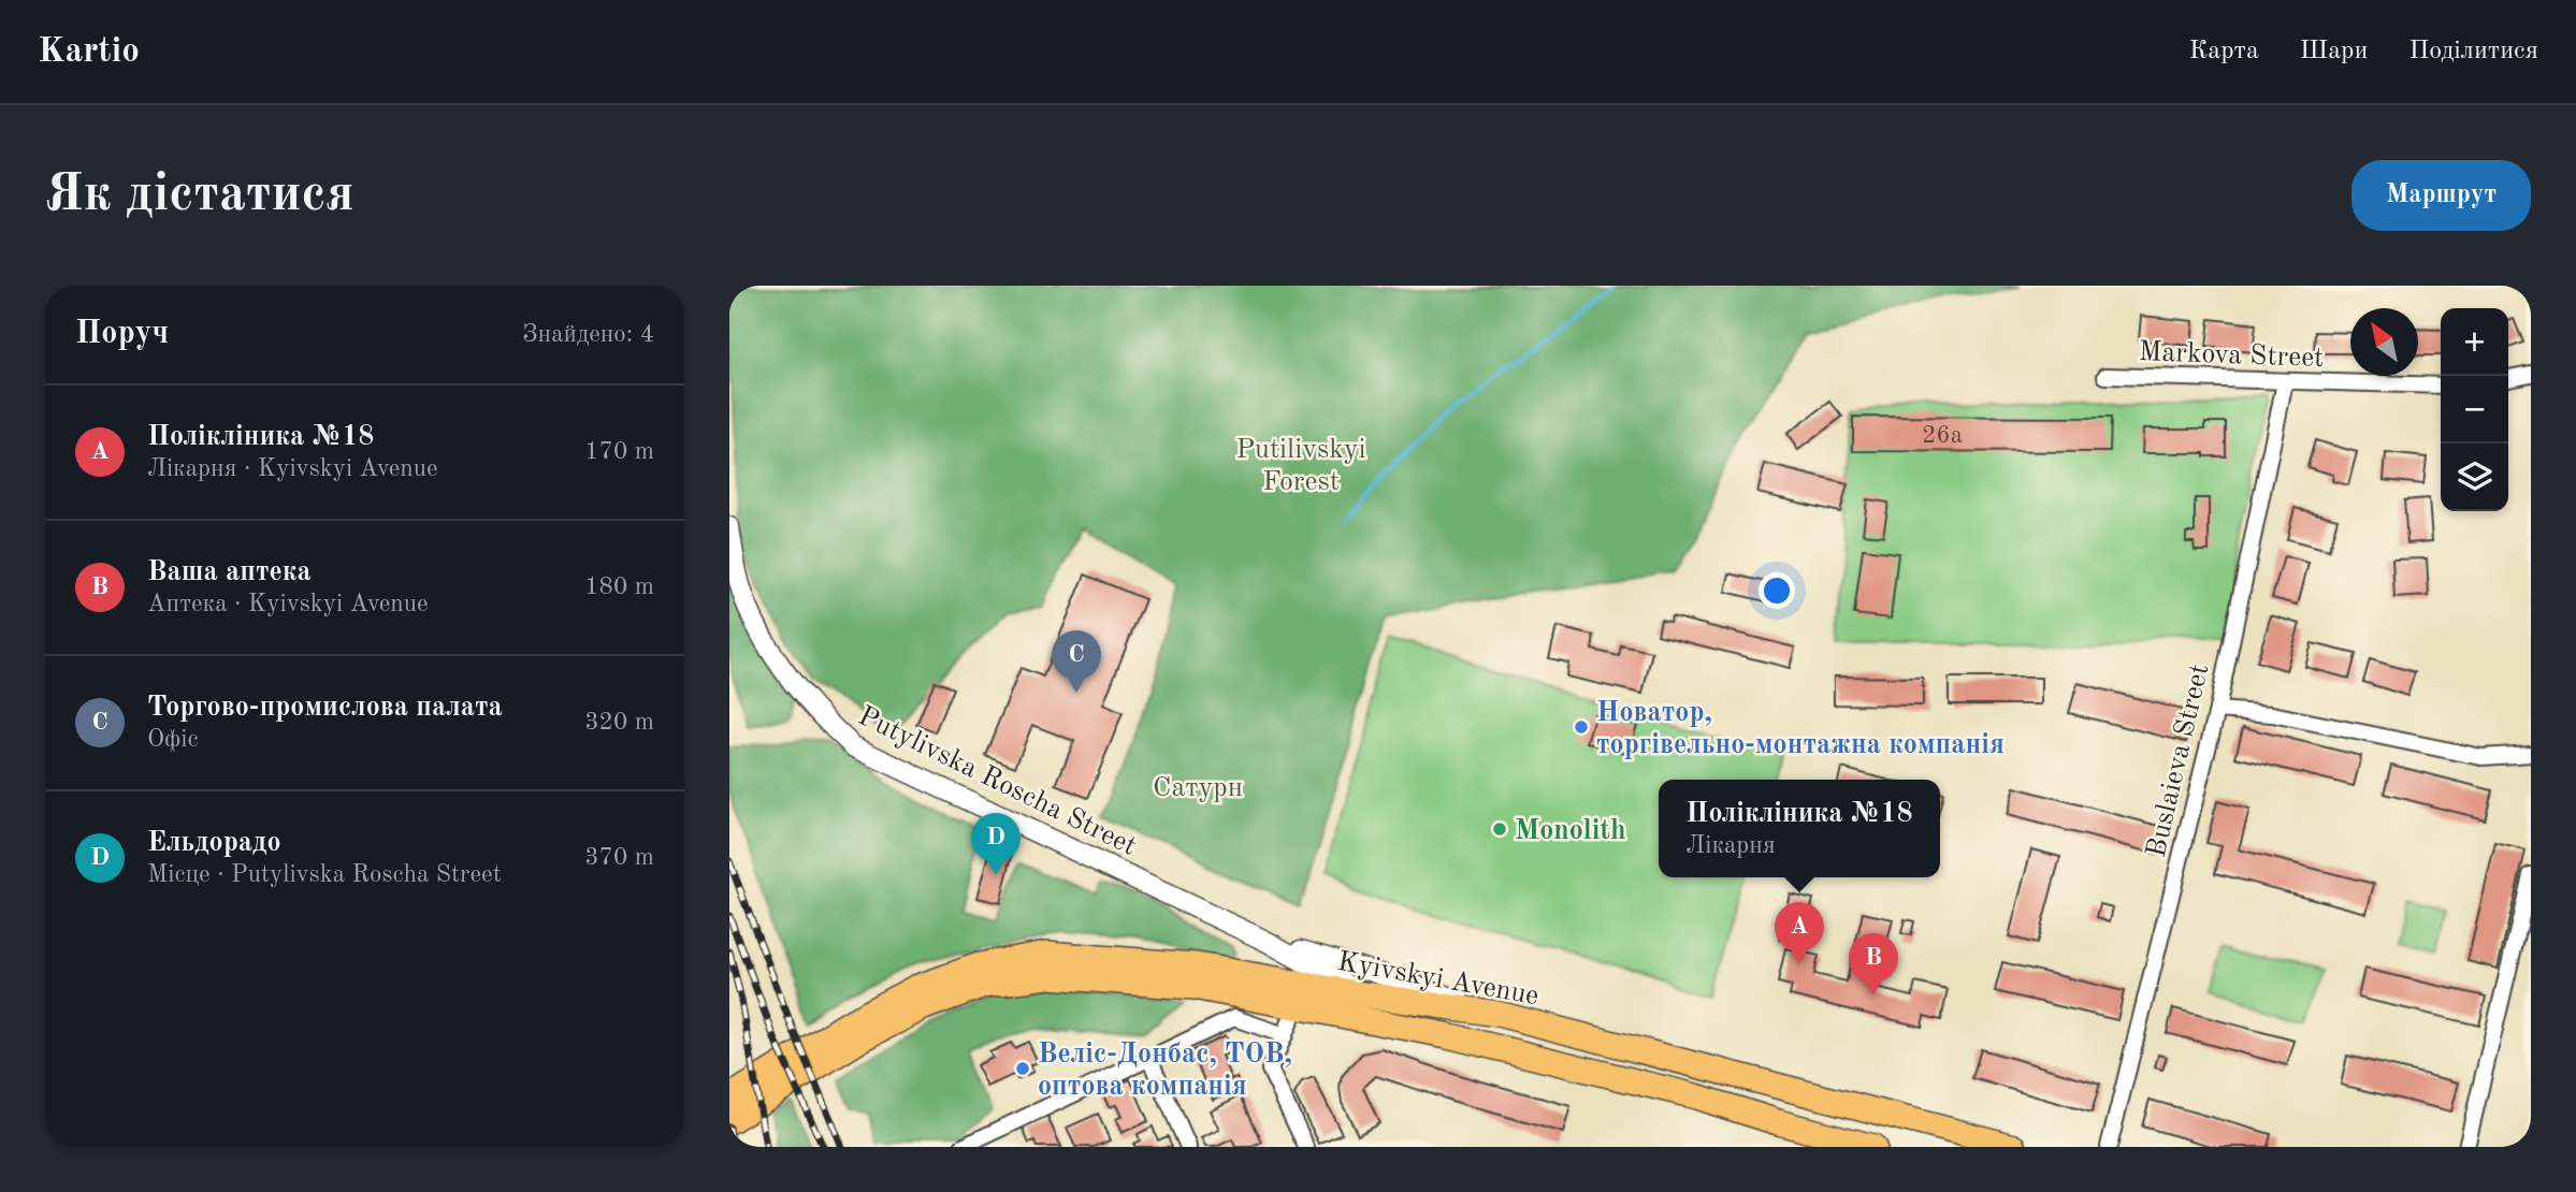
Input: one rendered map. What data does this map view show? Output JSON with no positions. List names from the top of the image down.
{
  "streets": {
    "main road": ["Kyivskyi Avenue"],
    "street": ["Markova Street", "Buslaieva Street", "Putylivska Roscha Street"]
  },
  "crossings": [
    ["Markova Street", "Buslaieva Street"]
  ],
  "parks": ["Putilivskyi Forest", "Сатурн"],
  "places": ["Новатор, торгівельно-монтажна компанія", "Monolith", "Веліс-Донбас, ТОВ, оптова компанія"],
  "house_numbers": ["26а"],
  "north": "top left",
  "page": {
    "header": "Kartio",
    "nav": ["Карта", "Шари", "Поділитися"],
    "buttons": "Маршрут",
    "title": "Як дістатися",
    "heading": ["Поруч", "Знайдено: 4"],
    "map_buttons": ["+", "−"],
    "list": [
      {
        "mark": "A",
        "name": "Полікліника №18",
        "note": "Лікарня · Kyivskyi Avenue",
        "value": "170 m"
      },
      {
        "mark": "B",
        "name": "Ваша аптека",
        "note": "Аптека · Kyivskyi Avenue",
        "value": "180 m"
      },
      {
        "mark": "C",
        "name": "Торгово-промислова палата",
        "note": "Офіс",
        "value": "320 m"
      },
      {
        "mark": "D",
        "name": "Ельдорадо",
        "note": "Місце · Putylivska Roscha Street",
        "value": "370 m"
      }
    ],
    "pins": [
      "C",
      "D",
      "A",
      "B"
    ],
    "popup": ["Полікліника №18", "Лікарня"]
  }
}
